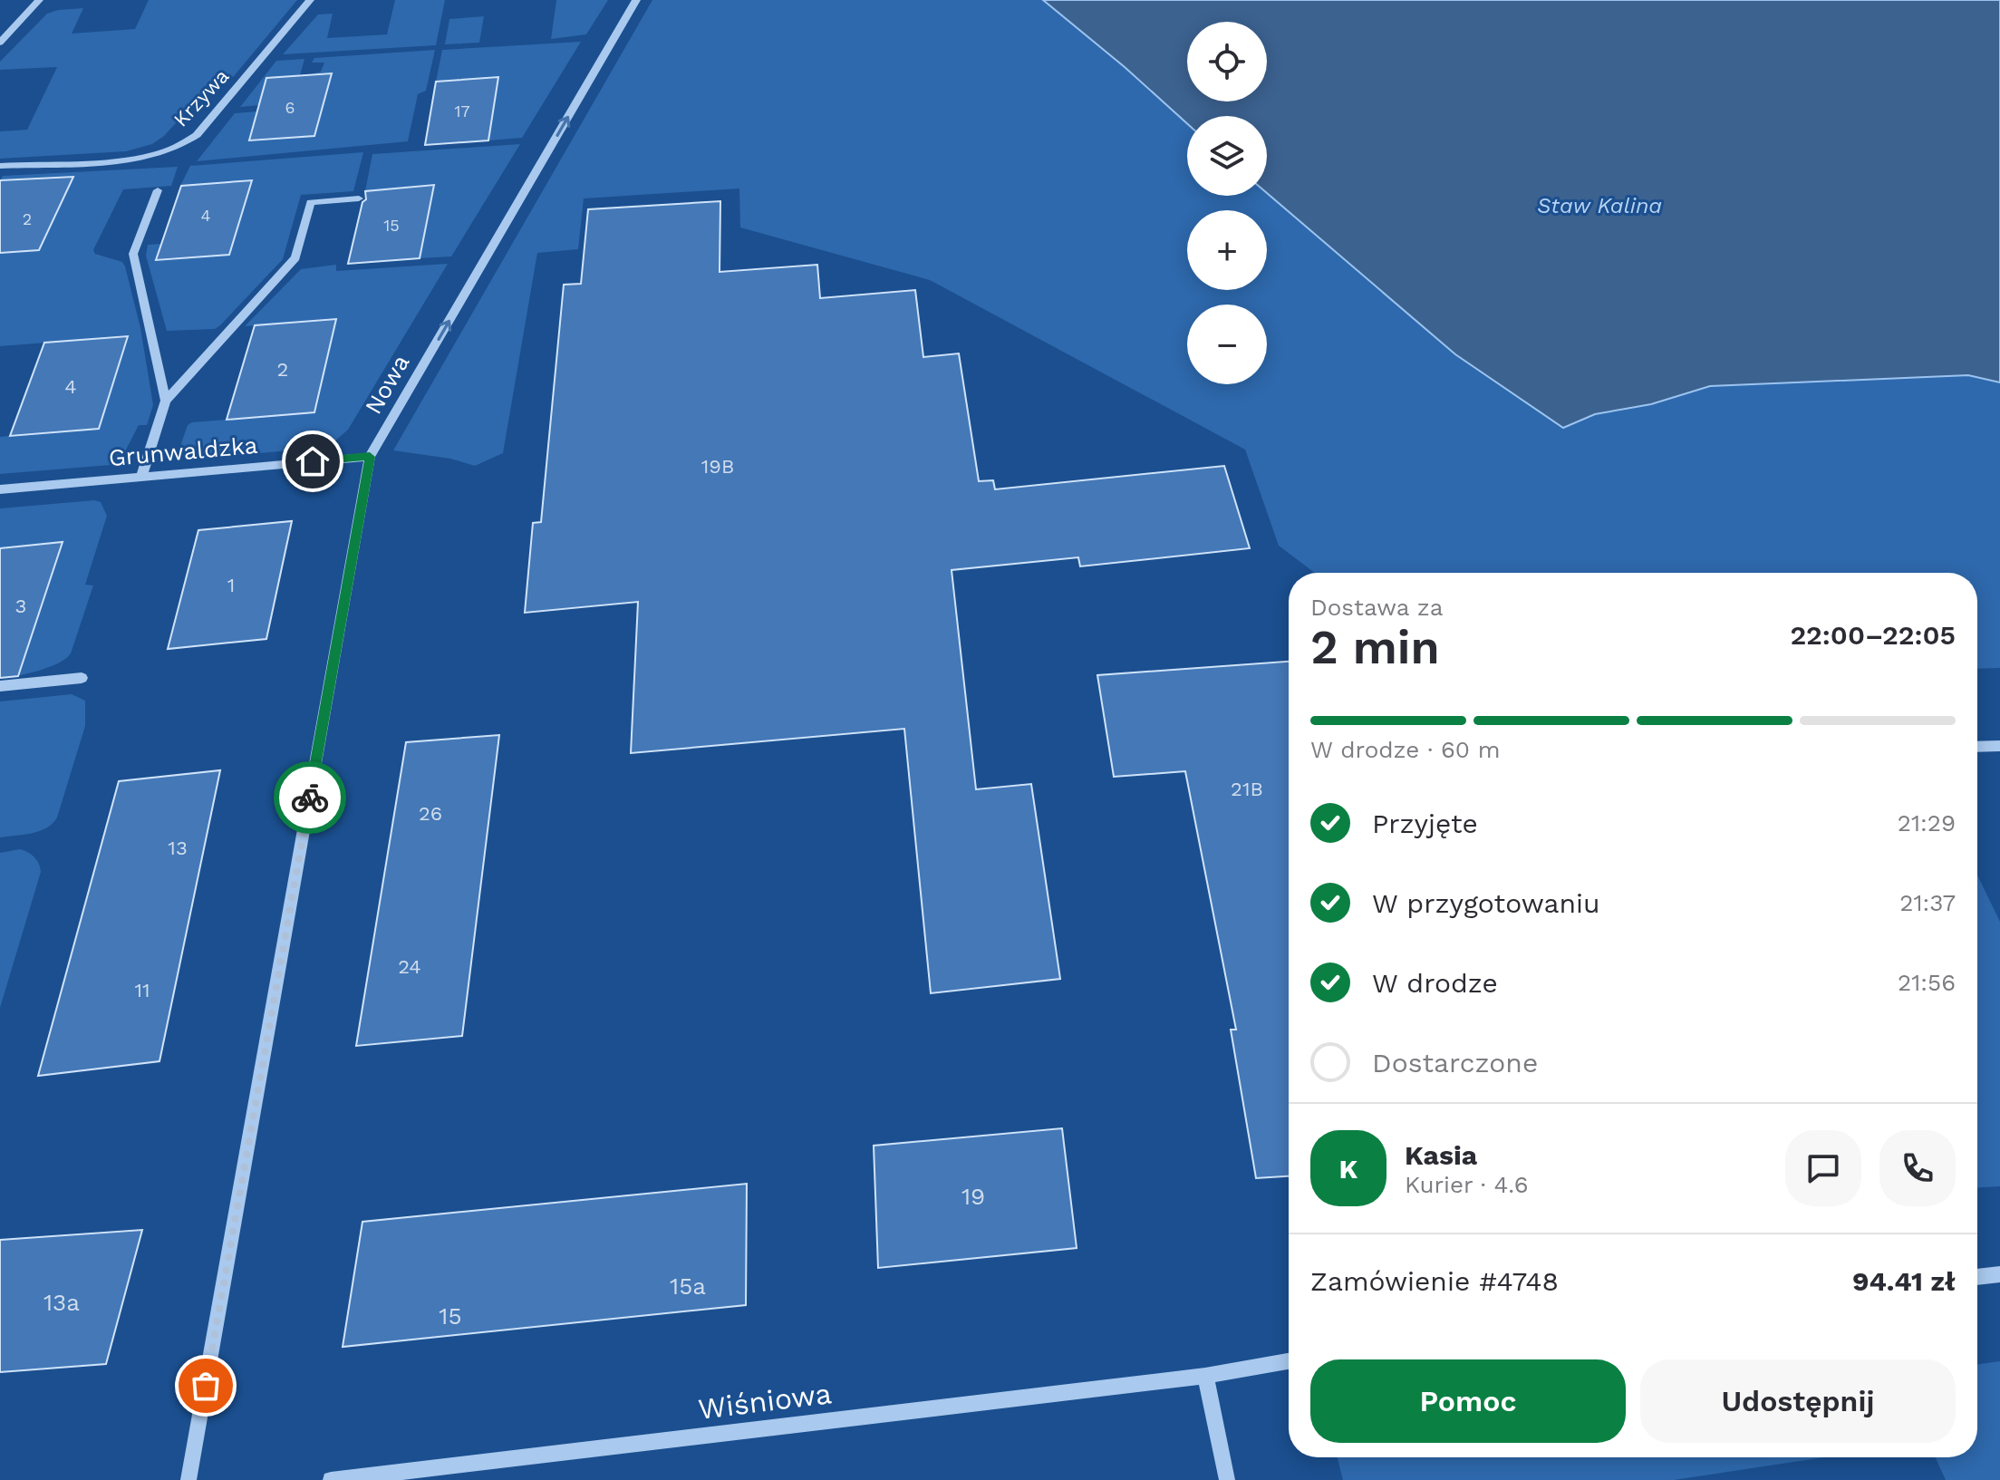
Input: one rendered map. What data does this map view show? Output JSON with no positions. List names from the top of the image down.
{
  "streets": {
    "street": [
      "Krzywa",
      "Nowa",
      "Grunwaldzka",
      "Wiśniowa"
    ]
  },
  "crossings": [
    ["Nowa", "Grunwaldzka"]
  ],
  "water": ["Staw Kalina"],
  "house_numbers": [
    "6",
    "17",
    "4",
    "2",
    "15",
    "2",
    "4",
    "19B",
    "1",
    "3",
    "21B",
    "26",
    "13",
    "24",
    "11",
    "19",
    "15a",
    "13a",
    "15"
  ],
  "page": {
    "map_buttons": ["+", "−"],
    "heading": ["2 min", "Dostawa za", "22:00–22:05"],
    "panel": [
      "Kasia",
      "Kurier · 4.6",
      "Zamówienie #4748",
      "94.41 zł"
    ],
    "bar": "W drodze · 60 m",
    "list": [
      ["Przyjęte", "21:29"],
      ["W przygotowaniu", "21:37"],
      ["W drodze", "21:56"],
      "Dostarczone"
    ],
    "round": "K",
    "buttons": ["Pomoc", "Udostępnij"]
  }
}
